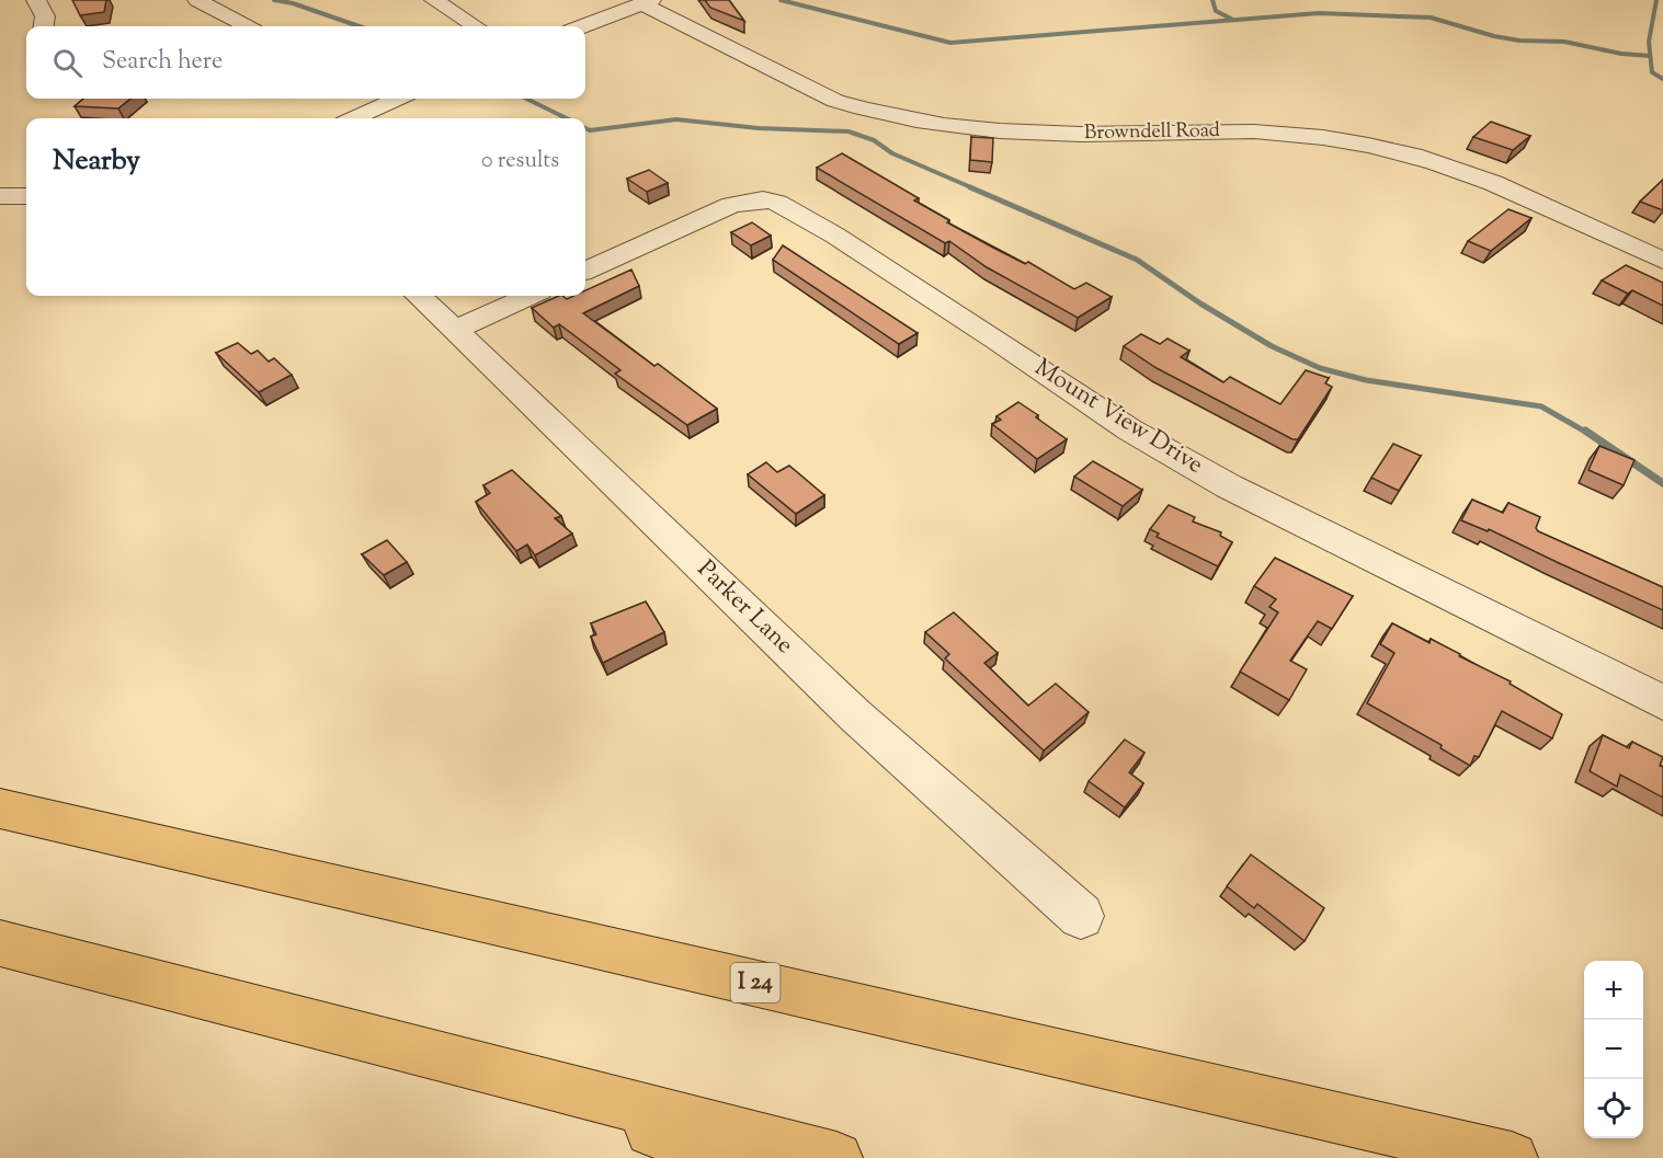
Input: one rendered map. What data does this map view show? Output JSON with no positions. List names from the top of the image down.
{
  "streets": {
    "highway": ["I 24"],
    "street": ["Browndell Road", "Mount View Drive", "Parker Lane"]
  },
  "page": {
    "search": "Search here",
    "heading": ["Nearby", "0 results"],
    "map_buttons": ["+", "−"]
  }
}
